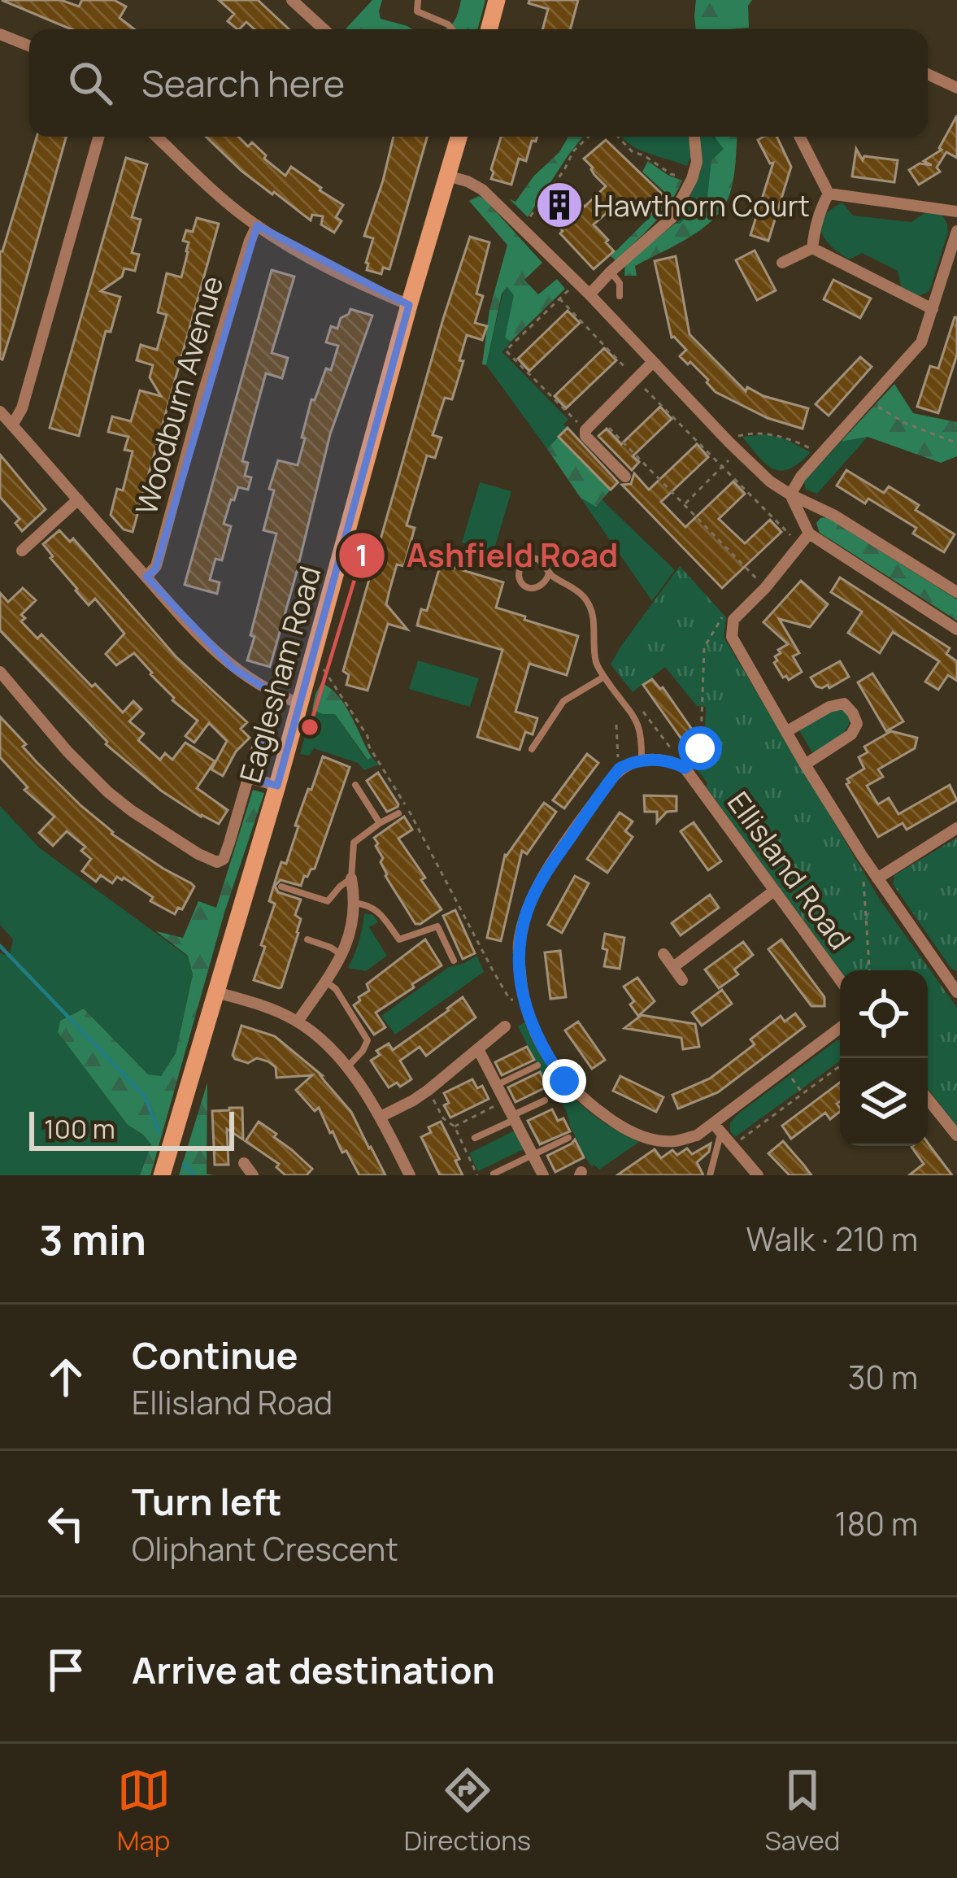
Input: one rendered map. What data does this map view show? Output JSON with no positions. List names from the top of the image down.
{
  "streets": {
    "main road": ["Eaglesham Road"],
    "street": ["Woodburn Avenue", "Ellisland Road"]
  },
  "places": {
    "building": ["Hawthorn Court"],
    "other": ["Ashfield Road"]
  },
  "scale_bar": "100 m",
  "page": {
    "search": "Search here",
    "scale": "100 m",
    "heading": ["3 min", "Walk · 210 m"],
    "list": [
      ["Continue", "Ellisland Road", "30 m"],
      ["Turn left", "Oliphant Crescent", "180 m"],
      "Arrive at destination"
    ],
    "nav": ["Map", "Directions", "Saved"]
  }
}
